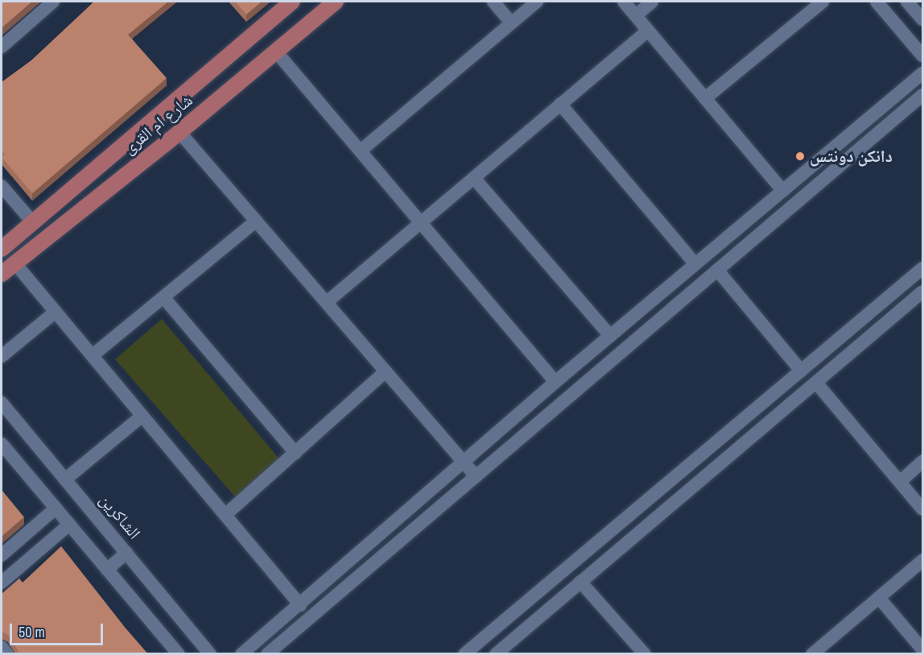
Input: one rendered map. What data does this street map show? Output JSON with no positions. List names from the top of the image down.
{
  "streets": {
    "main road": ["شارع ام القرى"],
    "street": ["الشاكرين"]
  },
  "places": ["دانكن دونتس"],
  "scale_bar": "50 m"
}
